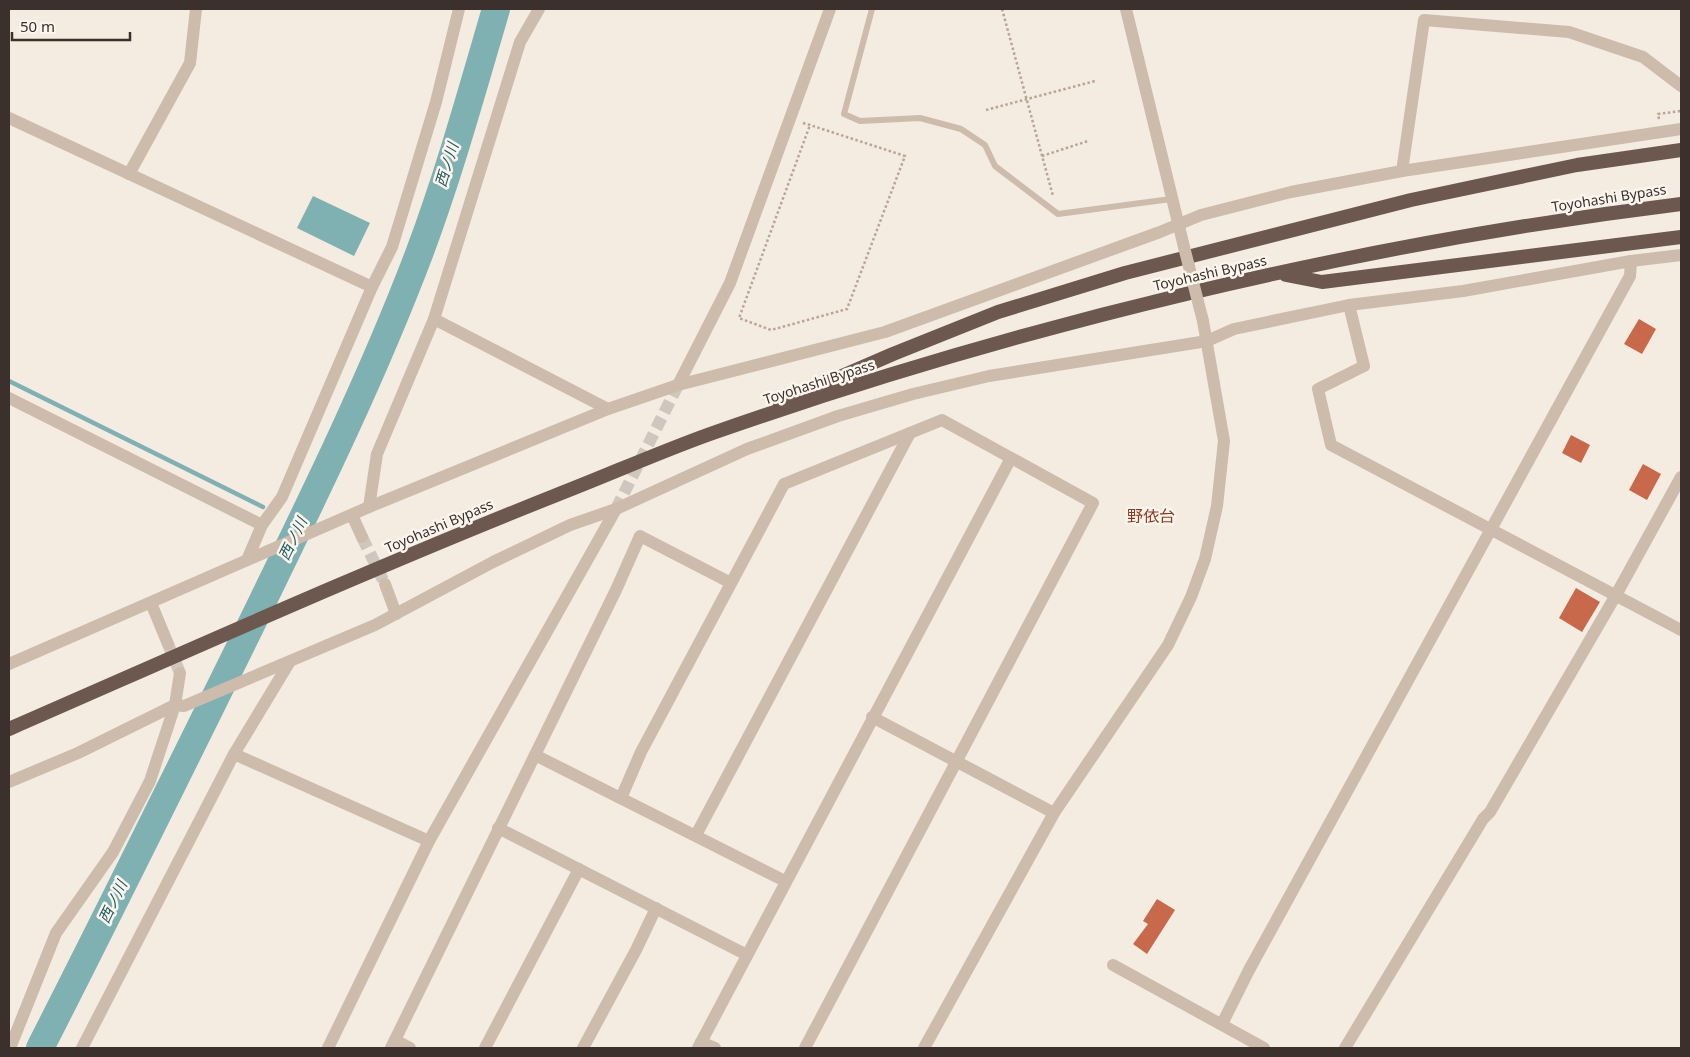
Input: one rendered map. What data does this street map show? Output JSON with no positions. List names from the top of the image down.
{
  "streets": {
    "highway": ["Toyohashi Bypass"]
  },
  "districts": ["野依台"],
  "water": ["西ノ川"],
  "scale_bar": "50 m"
}
